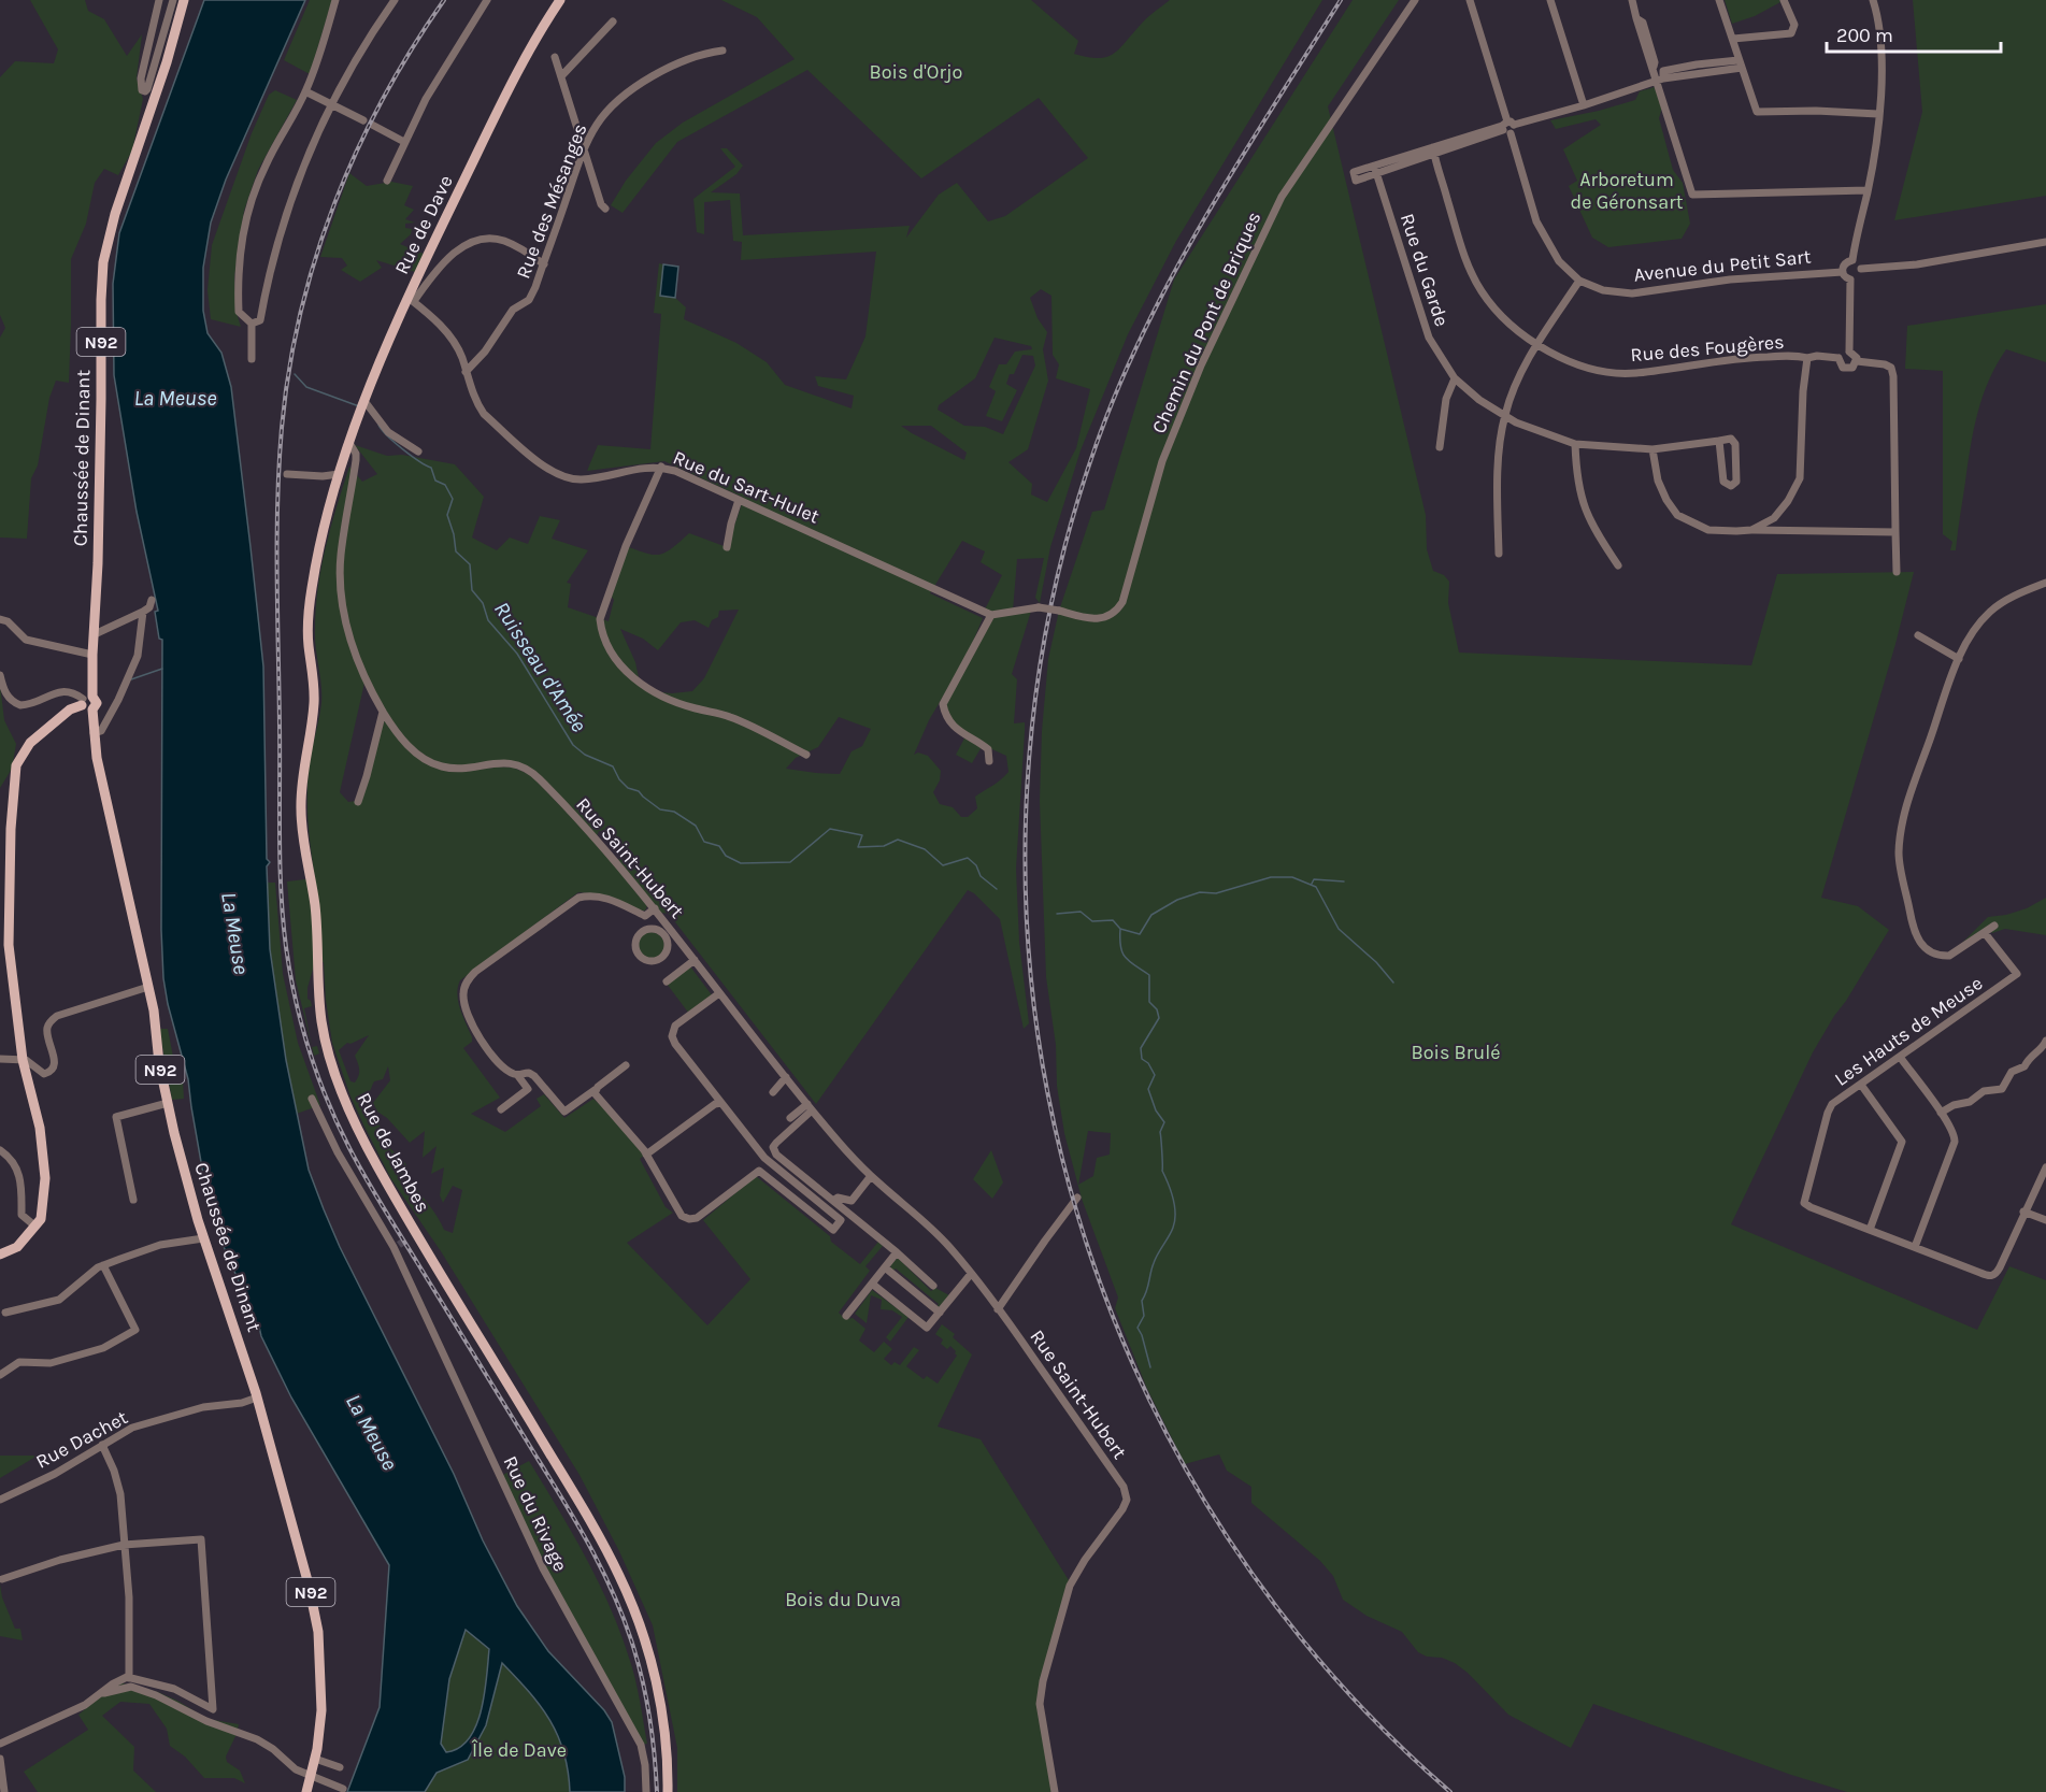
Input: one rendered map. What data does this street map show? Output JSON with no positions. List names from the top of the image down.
{
  "streets": {
    "main road": [
      "Rue de Dave",
      "N92",
      "Chaussée de Dinant",
      "Rue de Jambes"
    ],
    "street": [
      "Rue des Mésanges",
      "Avenue du Petit Sart",
      "Rue du Garde",
      "Chemin du Pont de Briques",
      "Rue des Fougères",
      "Rue du Sart-Hulet",
      "Rue Saint-Hubert",
      "Les Hauts de Meuse",
      "Rue Dachet",
      "Rue du Rivage"
    ]
  },
  "crossings": [
    ["Rue des Mésanges", "Rue du Sart-Hulet"],
    ["Rue de Dave", "Rue du Sart-Hulet"],
    ["Rue de Dave", "Rue Saint-Hubert"],
    ["Rue de Dave", "Rue de Jambes"],
    ["Rue du Garde", "Rue des Fougères"],
    ["Chemin du Pont de Briques", "Rue du Sart-Hulet"],
    ["Chaussée de Dinant", "Rue Dachet"]
  ],
  "water": ["La Meuse", "Ruisseau d'Amée"],
  "parks": [
    "Bois d'Orjo",
    "Arboretum de Géronsart",
    "Bois Brulé",
    "Bois du Duva",
    "Île de Dave"
  ],
  "scale_bar": "200 m"
}
